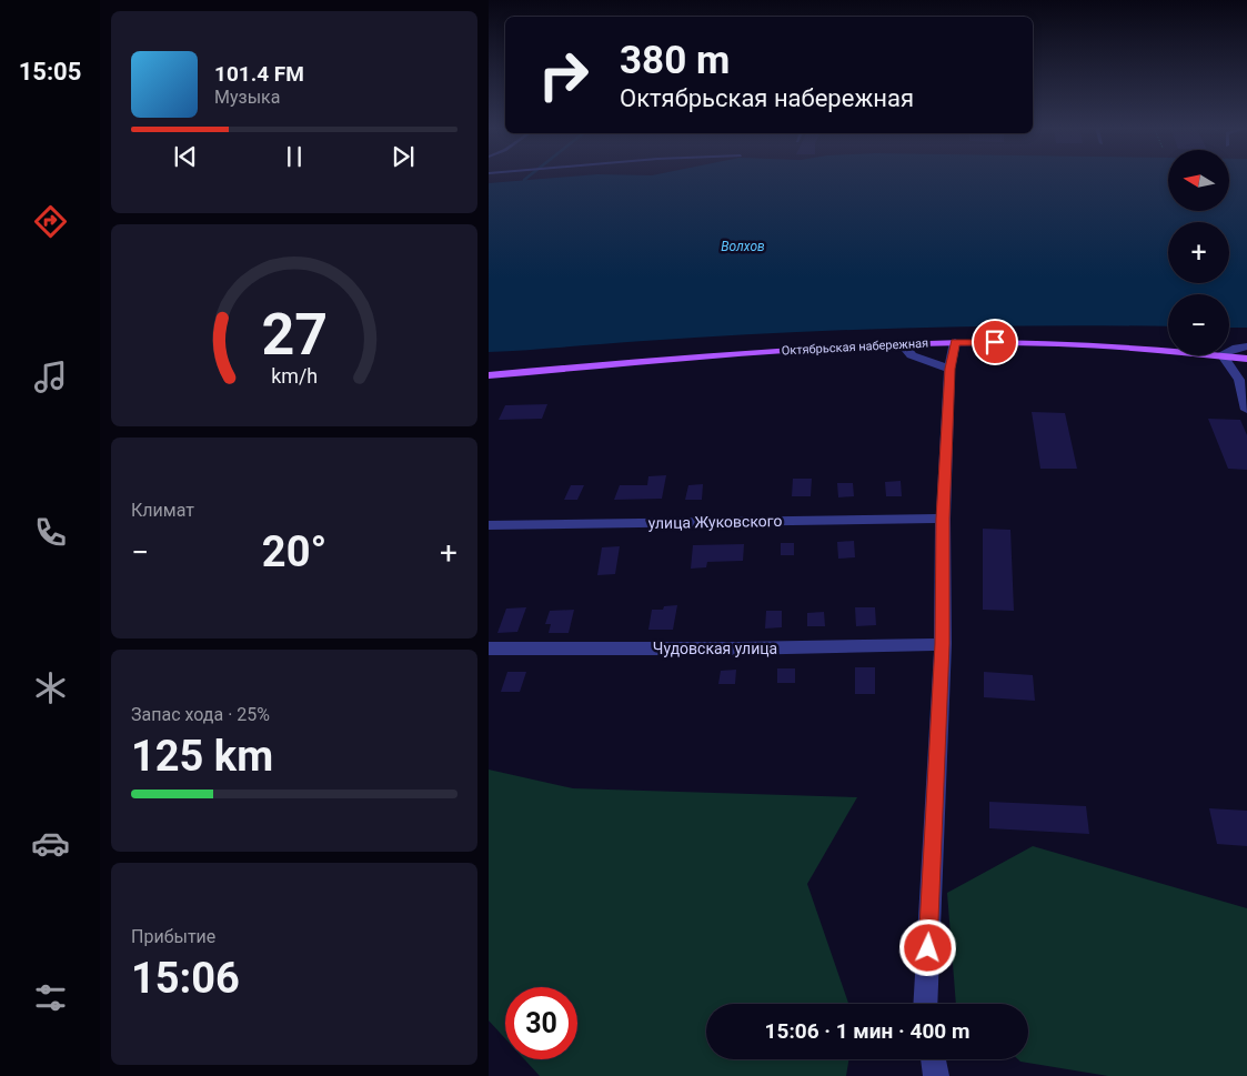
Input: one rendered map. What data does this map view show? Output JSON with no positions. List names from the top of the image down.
{
  "streets": {
    "main road": ["Октябрьская набережная"],
    "street": ["улица Жуковского", "Чудовская улица"]
  },
  "water": ["Волхов"],
  "north": "left",
  "page": {
    "tabs": "15:05",
    "turn": ["380 m", "Октябрьская набережная"],
    "song": ["101.4 FM", "Музыка"],
    "map_buttons": ["+", "−"],
    "tile": [
      "Климат",
      ["Запас хода · 25%", "125 km"],
      ["Прибытие", "15:06"]
    ],
    "heat": ["−", "20°", "+"],
    "limit": "30",
    "trip": "15:06 · 1 мин · 400 m",
    "gauge": ["27", "km/h"]
  }
}
